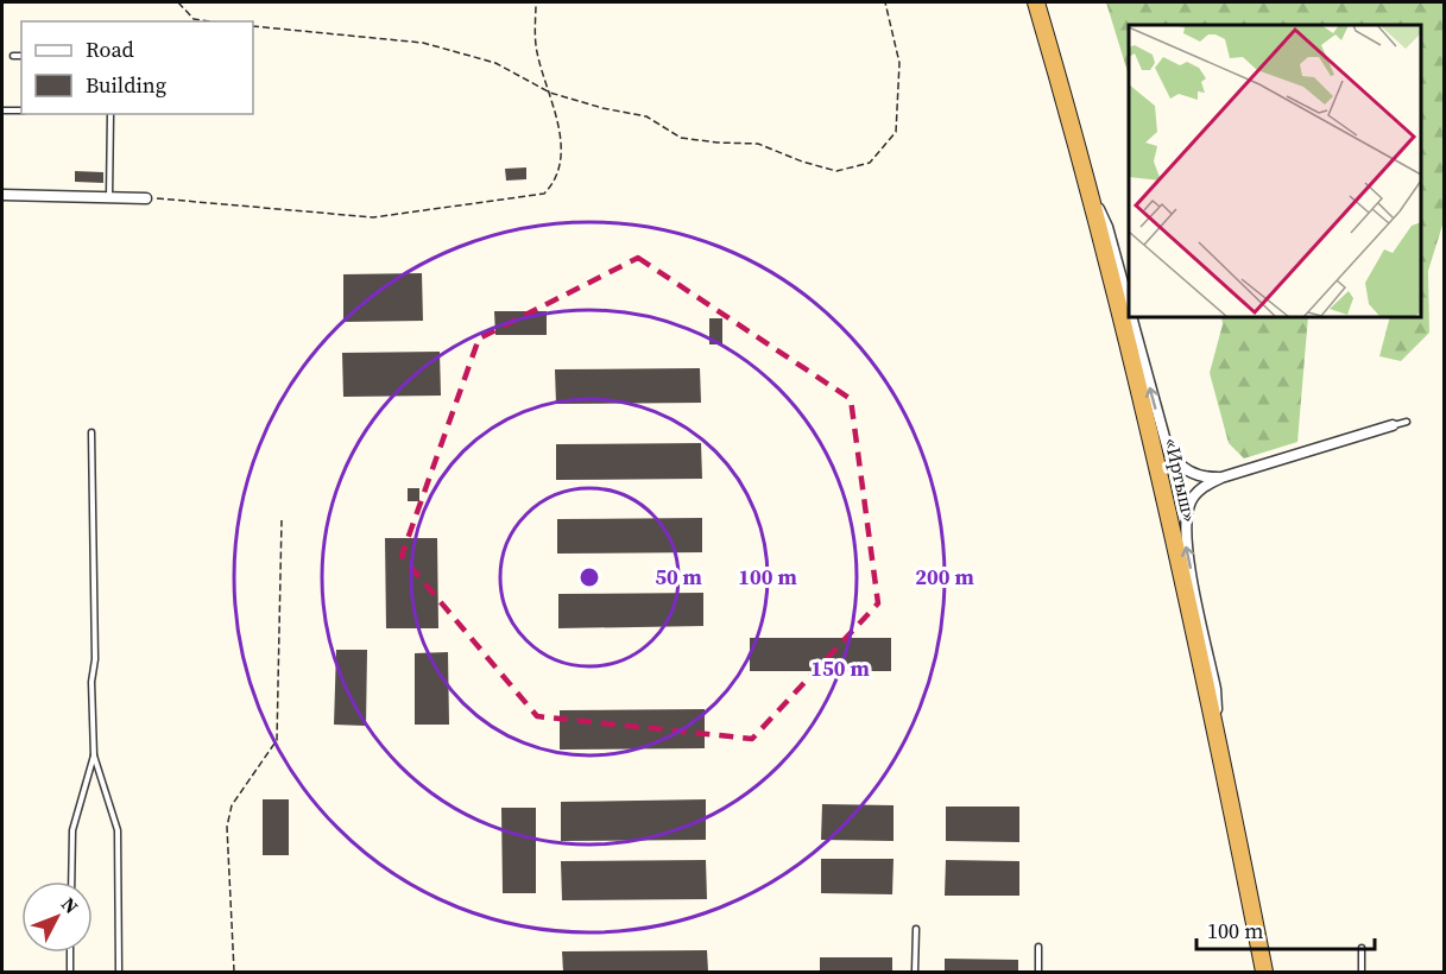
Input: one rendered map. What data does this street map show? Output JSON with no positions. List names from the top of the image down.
{
  "streets": {
    "highway": ["«Иртыш»"]
  },
  "legend": ["Road", "Building"],
  "scale_bar": "100 m",
  "north": "top right",
  "rings": [
    "50 m",
    "100 m",
    "200 m",
    "150 m"
  ]
}
